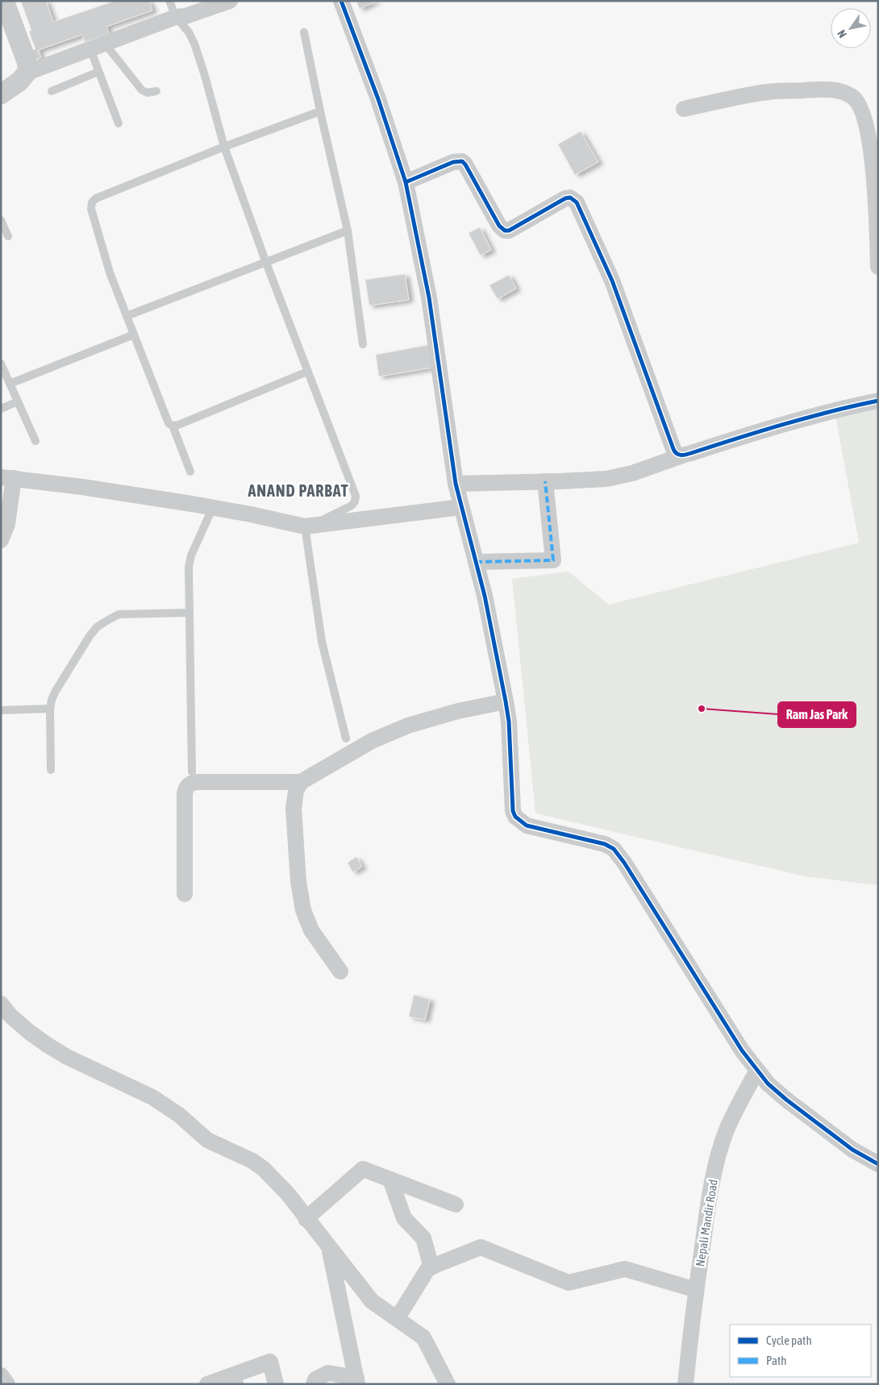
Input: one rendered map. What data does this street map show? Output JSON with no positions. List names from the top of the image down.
{
  "streets": {
    "street": ["Nepali Mandir Road"]
  },
  "districts": ["ANAND PARBAT"],
  "places": ["Ram Jas Park"],
  "legend": ["Cycle path", "Path"],
  "north": "bottom left"
}
